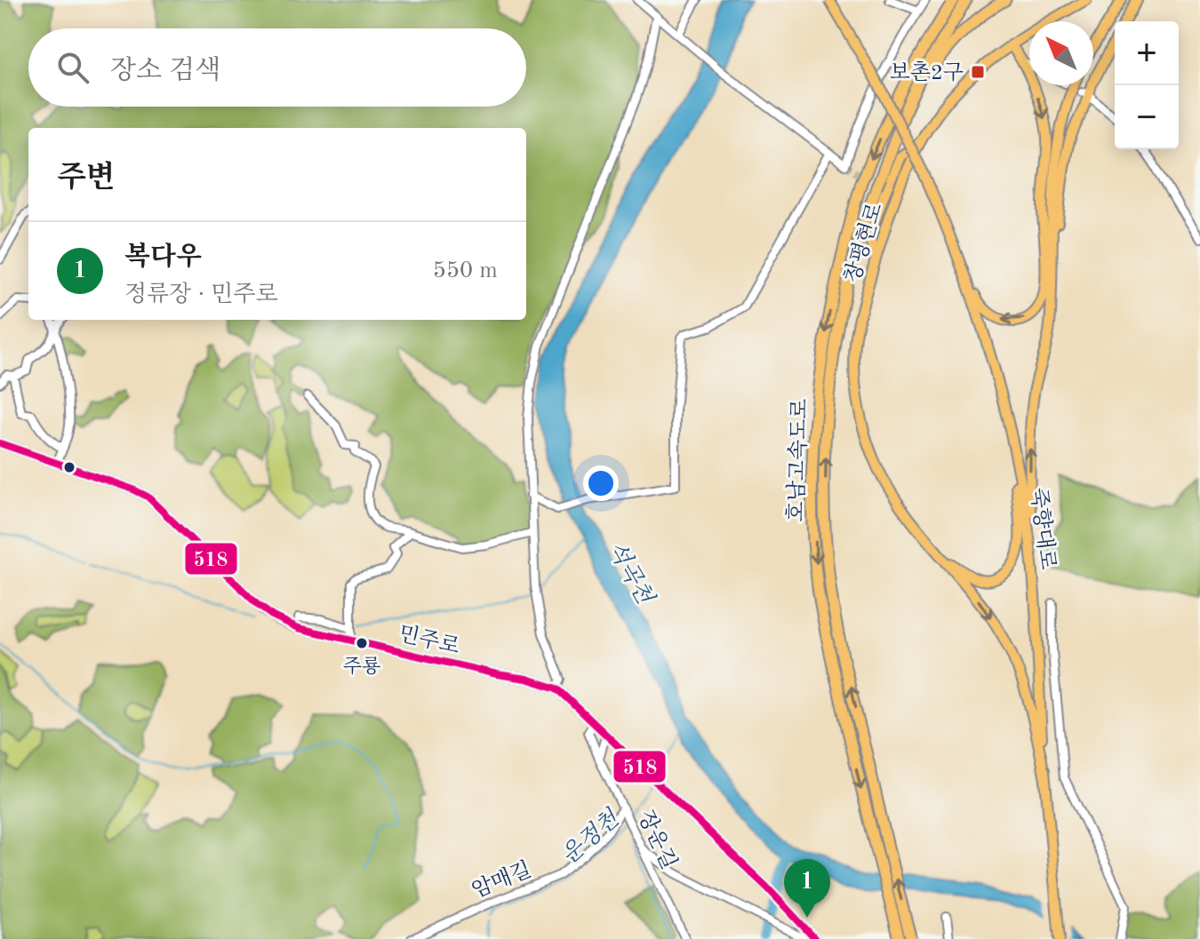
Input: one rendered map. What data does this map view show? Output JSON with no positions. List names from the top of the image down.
{
  "streets": {
    "highway": ["호남고속도로"],
    "main road": ["창평현로", "죽향대로", "민주로"],
    "street": ["장운길", "암매길"]
  },
  "crossings": [
    ["창평현로", "죽향대로"],
    ["민주로", "장운길"],
    ["장운길", "암매길"]
  ],
  "water": ["석곡천", "운정천"],
  "places": {
    "transit": ["보촌2구"],
    "other": ["주룡"]
  },
  "lines": ["transit line 518"],
  "north": "top left",
  "page": {
    "map_buttons": ["+", "−"],
    "search": "장소 검색",
    "heading": "주변",
    "list": [
      {
        "mark": "1",
        "name": "복다우",
        "note": "정류장 · 민주로",
        "value": "550 m"
      }
    ],
    "pins": "1"
  }
}
